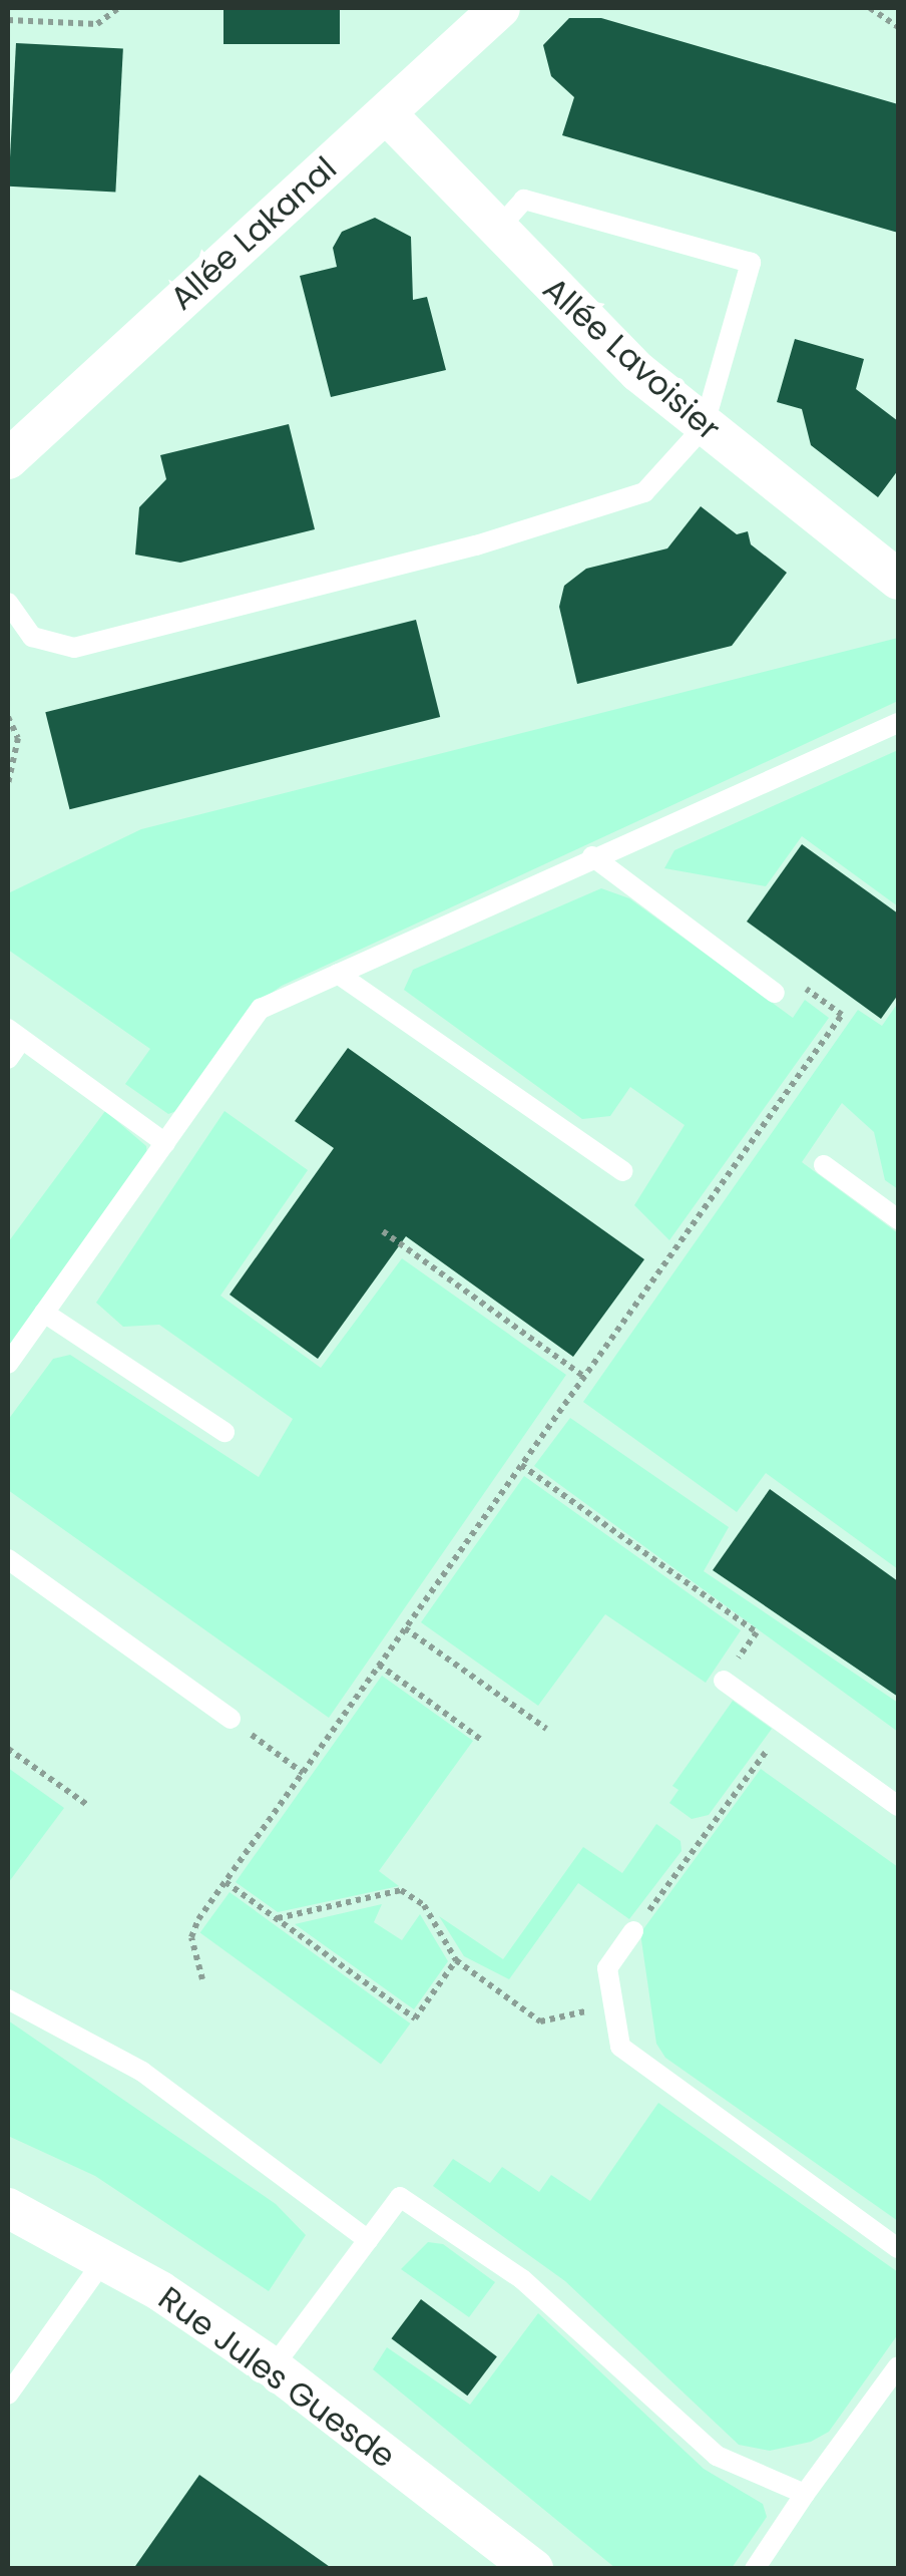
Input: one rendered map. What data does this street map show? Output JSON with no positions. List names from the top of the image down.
{
  "streets": {
    "street": ["Allée Lakanal", "Allée Lavoisier", "Rue Jules Guesde"]
  },
  "crossings": [
    ["Allée Lakanal", "Allée Lavoisier"]
  ]
}
